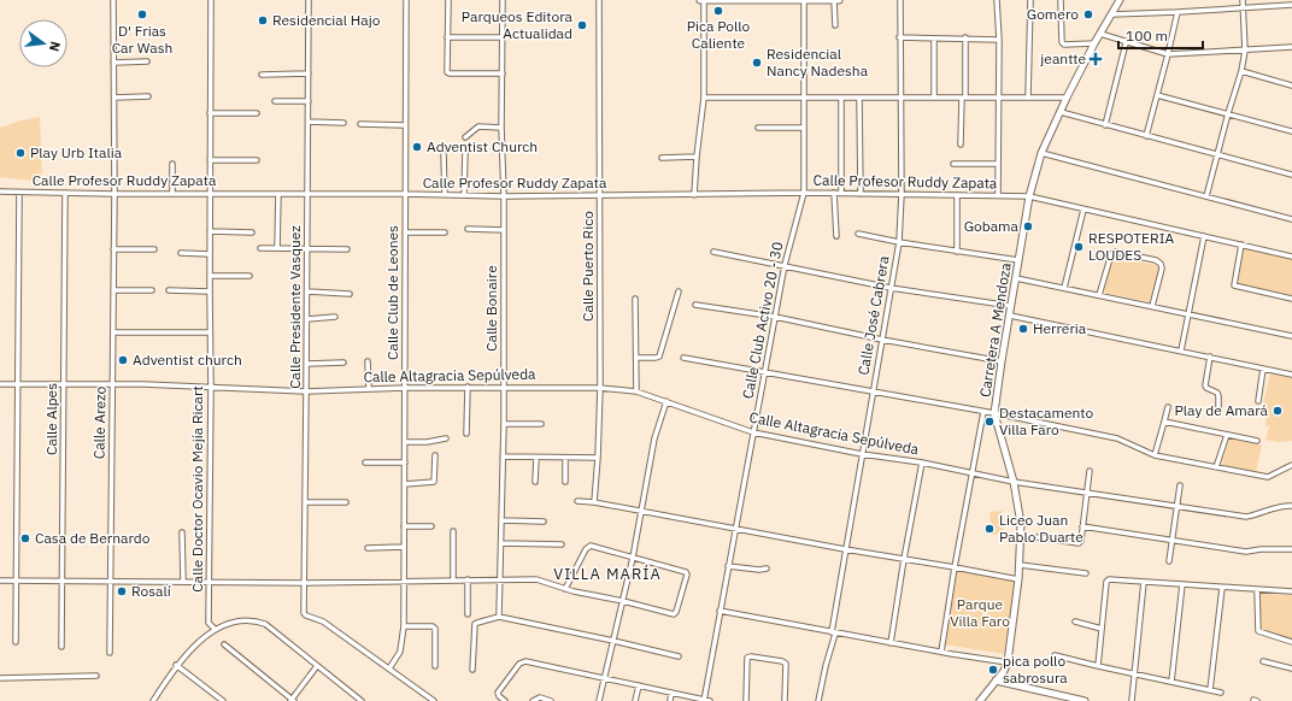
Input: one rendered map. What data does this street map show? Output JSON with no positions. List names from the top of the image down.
{
  "streets": {
    "street": [
      "Calle Profesor Ruddy Zapata",
      "Calle Puerto Rico",
      "Calle Club de Leones",
      "Calle Presidente Vasquez",
      "Calle Bonaire",
      "Calle José Cabrera",
      "Calle Club Activo 20 - 30",
      "Carretera A Mendoza",
      "Calle Altagracia Sepúlveda",
      "Calle Alpes",
      "Calle Arezo",
      "Calle Doctor Ocavio Mejía Ricart"
    ]
  },
  "crossings": [
    ["Calle Profesor Ruddy Zapata", "Calle Puerto Rico"],
    ["Calle Profesor Ruddy Zapata", "Calle Club de Leones"],
    ["Calle Profesor Ruddy Zapata", "Calle Presidente Vasquez"],
    ["Calle Profesor Ruddy Zapata", "Calle Bonaire"],
    ["Calle Profesor Ruddy Zapata", "Calle José Cabrera"],
    ["Calle Profesor Ruddy Zapata", "Calle Club Activo 20 - 30"],
    ["Calle Profesor Ruddy Zapata", "Carretera A Mendoza"],
    ["Calle Profesor Ruddy Zapata", "Calle Alpes"],
    ["Calle Profesor Ruddy Zapata", "Calle Arezo"],
    ["Calle Profesor Ruddy Zapata", "Calle Doctor Ocavio Mejía Ricart"],
    ["Calle Puerto Rico", "Calle Altagracia Sepúlveda"],
    ["Calle Club de Leones", "Calle Presidente Vasquez"],
    ["Calle Club de Leones", "Calle Altagracia Sepúlveda"],
    ["Calle Presidente Vasquez", "Calle Altagracia Sepúlveda"],
    ["Calle Bonaire", "Calle Altagracia Sepúlveda"],
    ["Calle José Cabrera", "Calle Altagracia Sepúlveda"],
    ["Calle Club Activo 20 - 30", "Calle Altagracia Sepúlveda"],
    ["Carretera A Mendoza", "Calle Altagracia Sepúlveda"],
    ["Calle Altagracia Sepúlveda", "Calle Alpes"],
    ["Calle Altagracia Sepúlveda", "Calle Arezo"],
    ["Calle Altagracia Sepúlveda", "Calle Doctor Ocavio Mejía Ricart"]
  ],
  "districts": ["VILLA MARÍA"],
  "parks": ["Parque Villa Faro"],
  "places": {
    "other": [
      "Pica Pollo Caliente",
      "D' Frias Car Wash",
      "Gomero",
      "Residencial Hajo",
      "Parqueos Editora Actualidad",
      "Residencial Nancy Nadesha",
      "Adventist Church",
      "Play Urb Italia",
      "Gobama",
      "RESPOTERIA LOUDES",
      "Herreria",
      "Adventist church",
      "Play de Amará",
      "Destacamento Villa Faro",
      "Liceo Juan Pablo Duarte",
      "Casa de Bernardo",
      "Rosalí",
      "pica pollo sabrosura"
    ],
    "health": ["jeantte"]
  },
  "scale_bar": "100 m",
  "north": "right"
}
